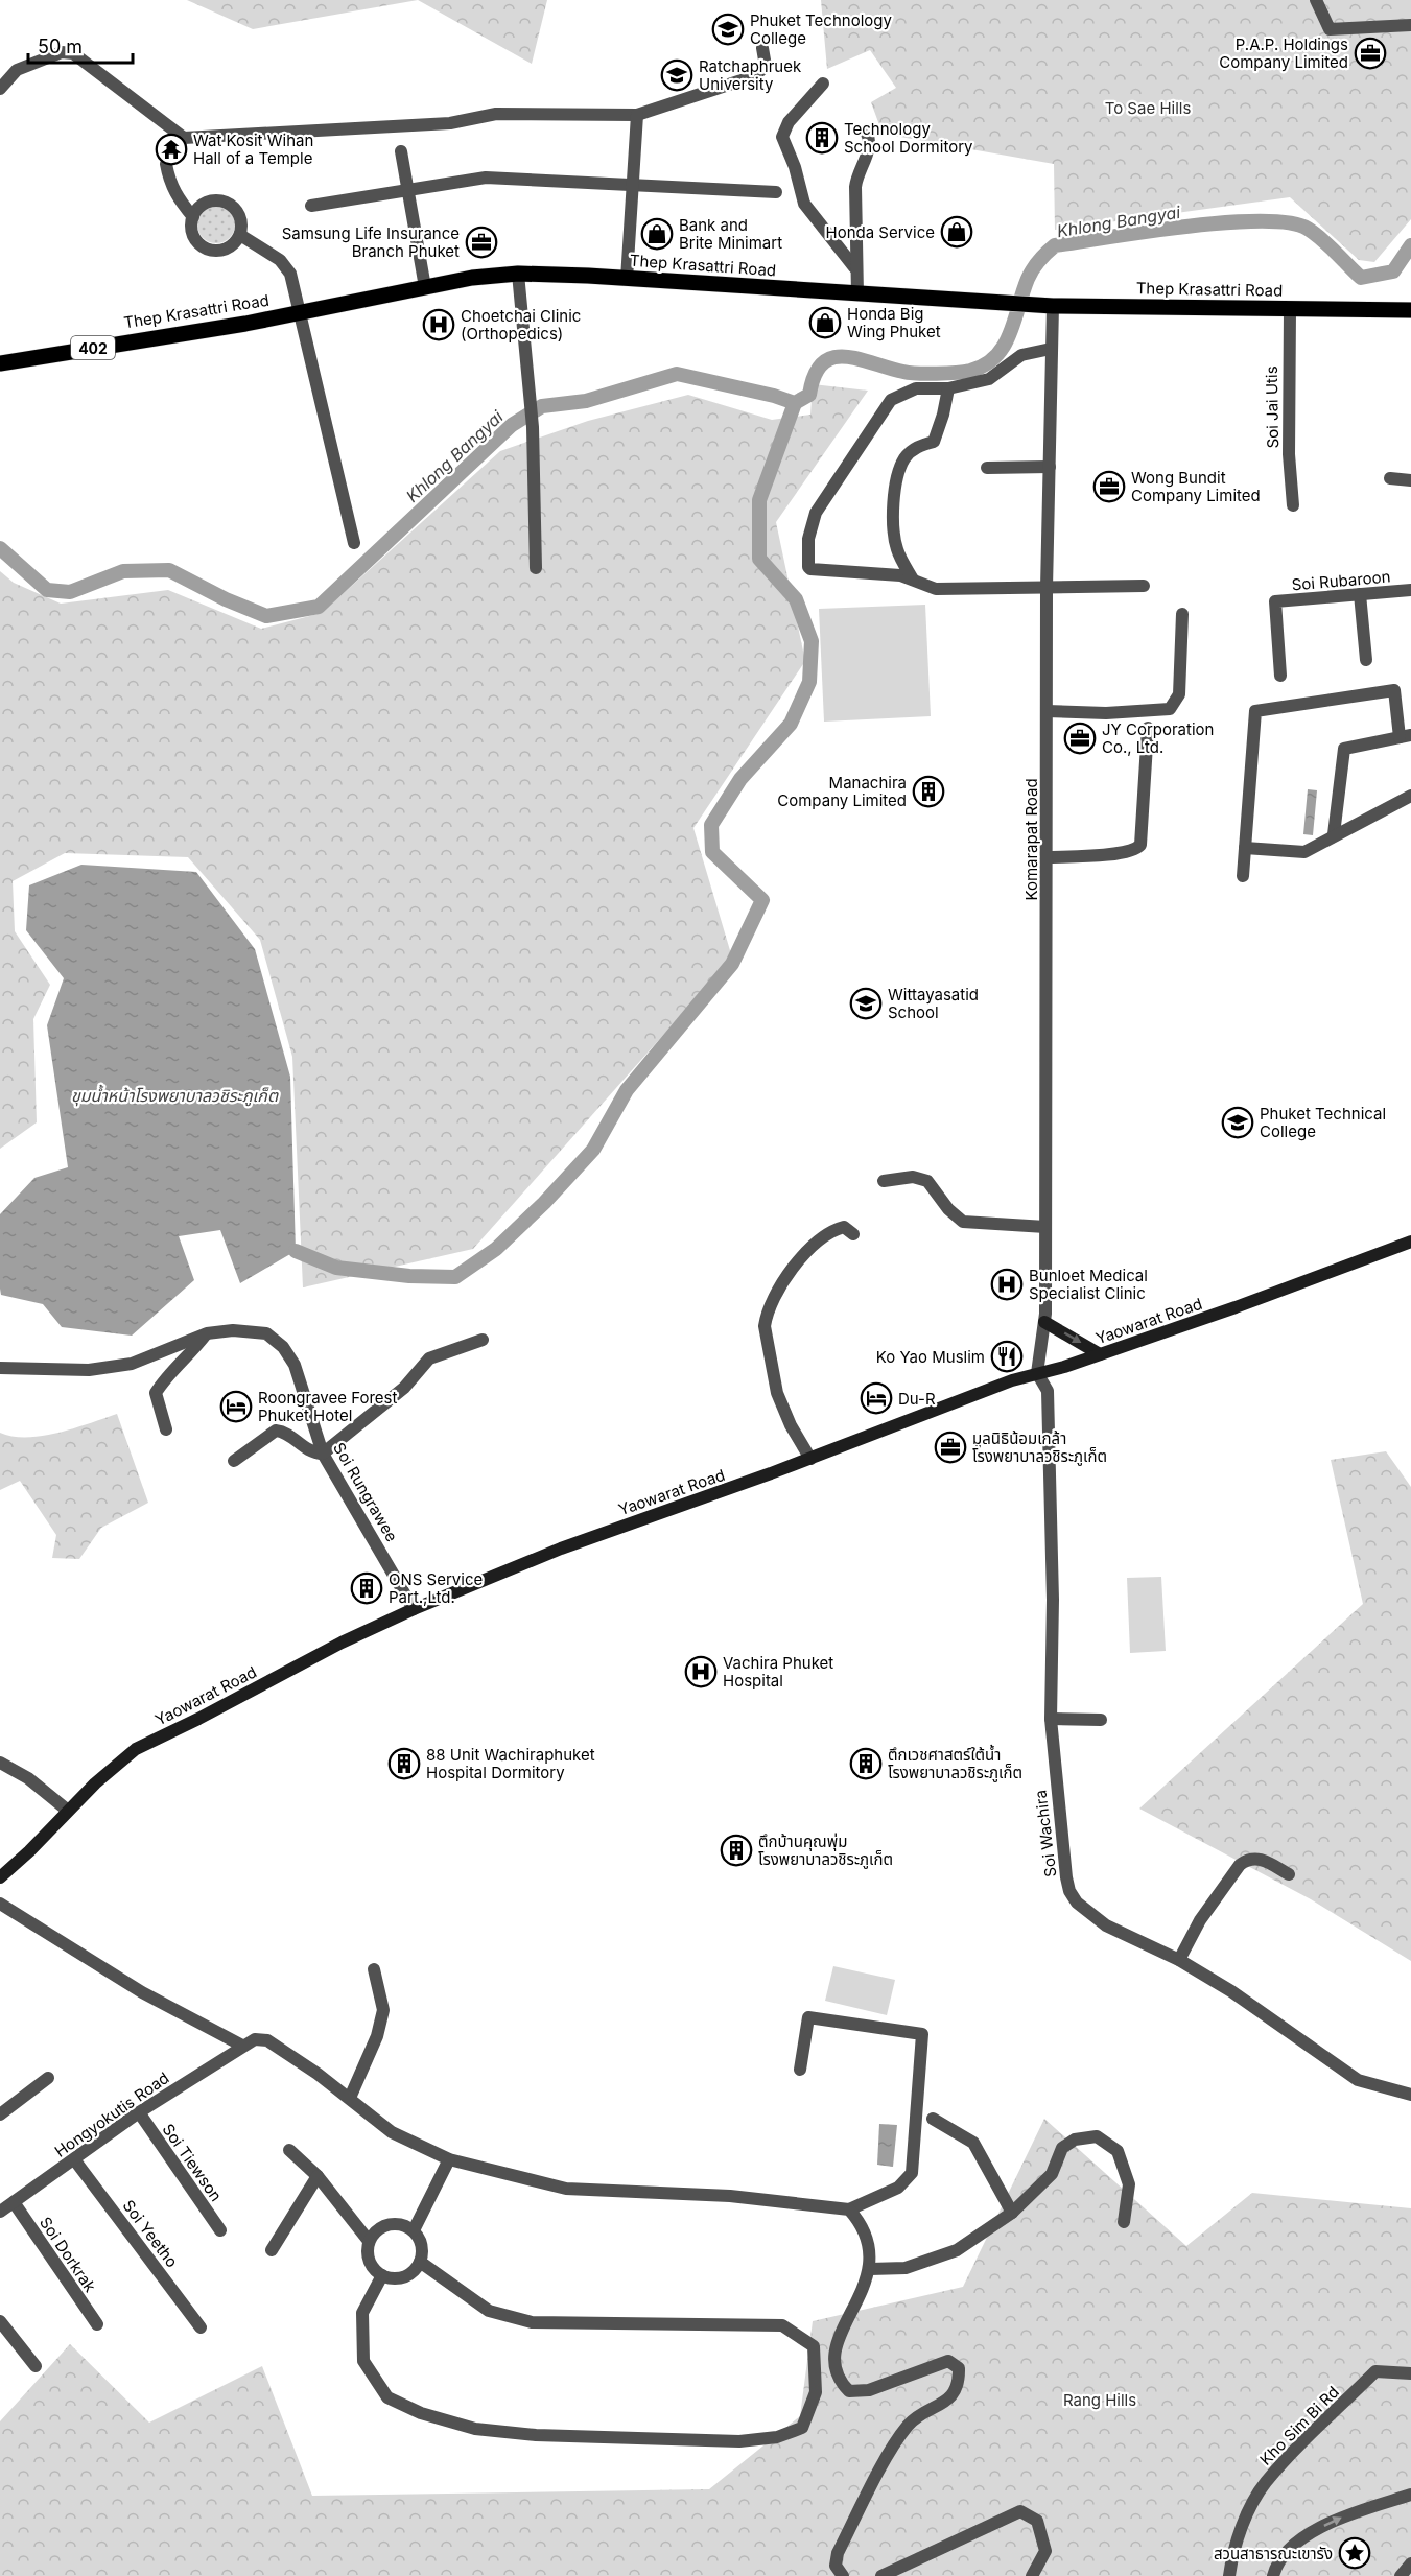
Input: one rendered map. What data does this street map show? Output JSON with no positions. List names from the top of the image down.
{
  "streets": {
    "main road": ["Thep Krasattri Road", "402", "Yaowarat Road"],
    "street": [
      "Soi Jai Utis",
      "Soi Rubaroon",
      "Komarapat Road",
      "Soi Rungrawee",
      "Soi Wachira",
      "Hongyokutis Road",
      "Soi Tiewson",
      "Soi Yeetho",
      "Soi Dorkrak",
      "Kho Sim Bi Rd"
    ]
  },
  "crossings": [
    ["Thep Krasattri Road", "Soi Jai Utis"],
    ["Thep Krasattri Road", "Komarapat Road"],
    ["Komarapat Road", "Yaowarat Road"],
    ["Komarapat Road", "Soi Wachira"],
    ["Yaowarat Road", "Soi Rungrawee"],
    ["Yaowarat Road", "Soi Wachira"],
    ["Hongyokutis Road", "Soi Tiewson"],
    ["Hongyokutis Road", "Soi Yeetho"],
    ["Hongyokutis Road", "Soi Dorkrak"]
  ],
  "water": ["Khlong Bangyai", "ขุมน้ำหน้าโรงพยาบาลวชิระภูเก็ต"],
  "parks": ["To Sae Hills", "Rang Hills"],
  "places": {
    "school or university": [
      "Phuket Technology College",
      "Ratchaphruek University",
      "Wittayasatid School",
      "Phuket Technical College"
    ],
    "office": [
      "P.A.P. Holdings Company Limited",
      "Samsung Life Insurance Branch Phuket",
      "Wong Bundit Company Limited",
      "JY Corporation Co., Ltd.",
      "มูลนิธิน้อมเกล้า โรงพยาบาลวชิระภูเก็ต"
    ],
    "building": [
      "Technology School Dormitory",
      "Manachira Company Limited",
      "ONS Service Part.,Ltd.",
      "88 Unit Wachiraphuket Hospital Dormitory",
      "ตึกเวชศาสตร์ใต้น้ำ โรงพยาบาลวชิระภูเก็ต",
      "ตึกบ้านคุณพุ่ม โรงพยาบาลวชิระภูเก็ต"
    ],
    "temple": ["Wat Kosit Wihan Hall of a Temple"],
    "shop": ["Honda Service", "Bank and Brite Minimart", "Honda Big Wing Phuket"],
    "hospital": ["Choetchai Clinic (Orthopedics)", "Bunloet Medical Specialist Clinic", "Vachira Phuket Hospital"],
    "restaurant": ["Ko Yao Muslim"],
    "hotel": ["Du-R", "Roongravee Forest Phuket Hotel"],
    "place": ["สวนสาธารณะเขารัง"]
  },
  "scale_bar": "50 m"
}
